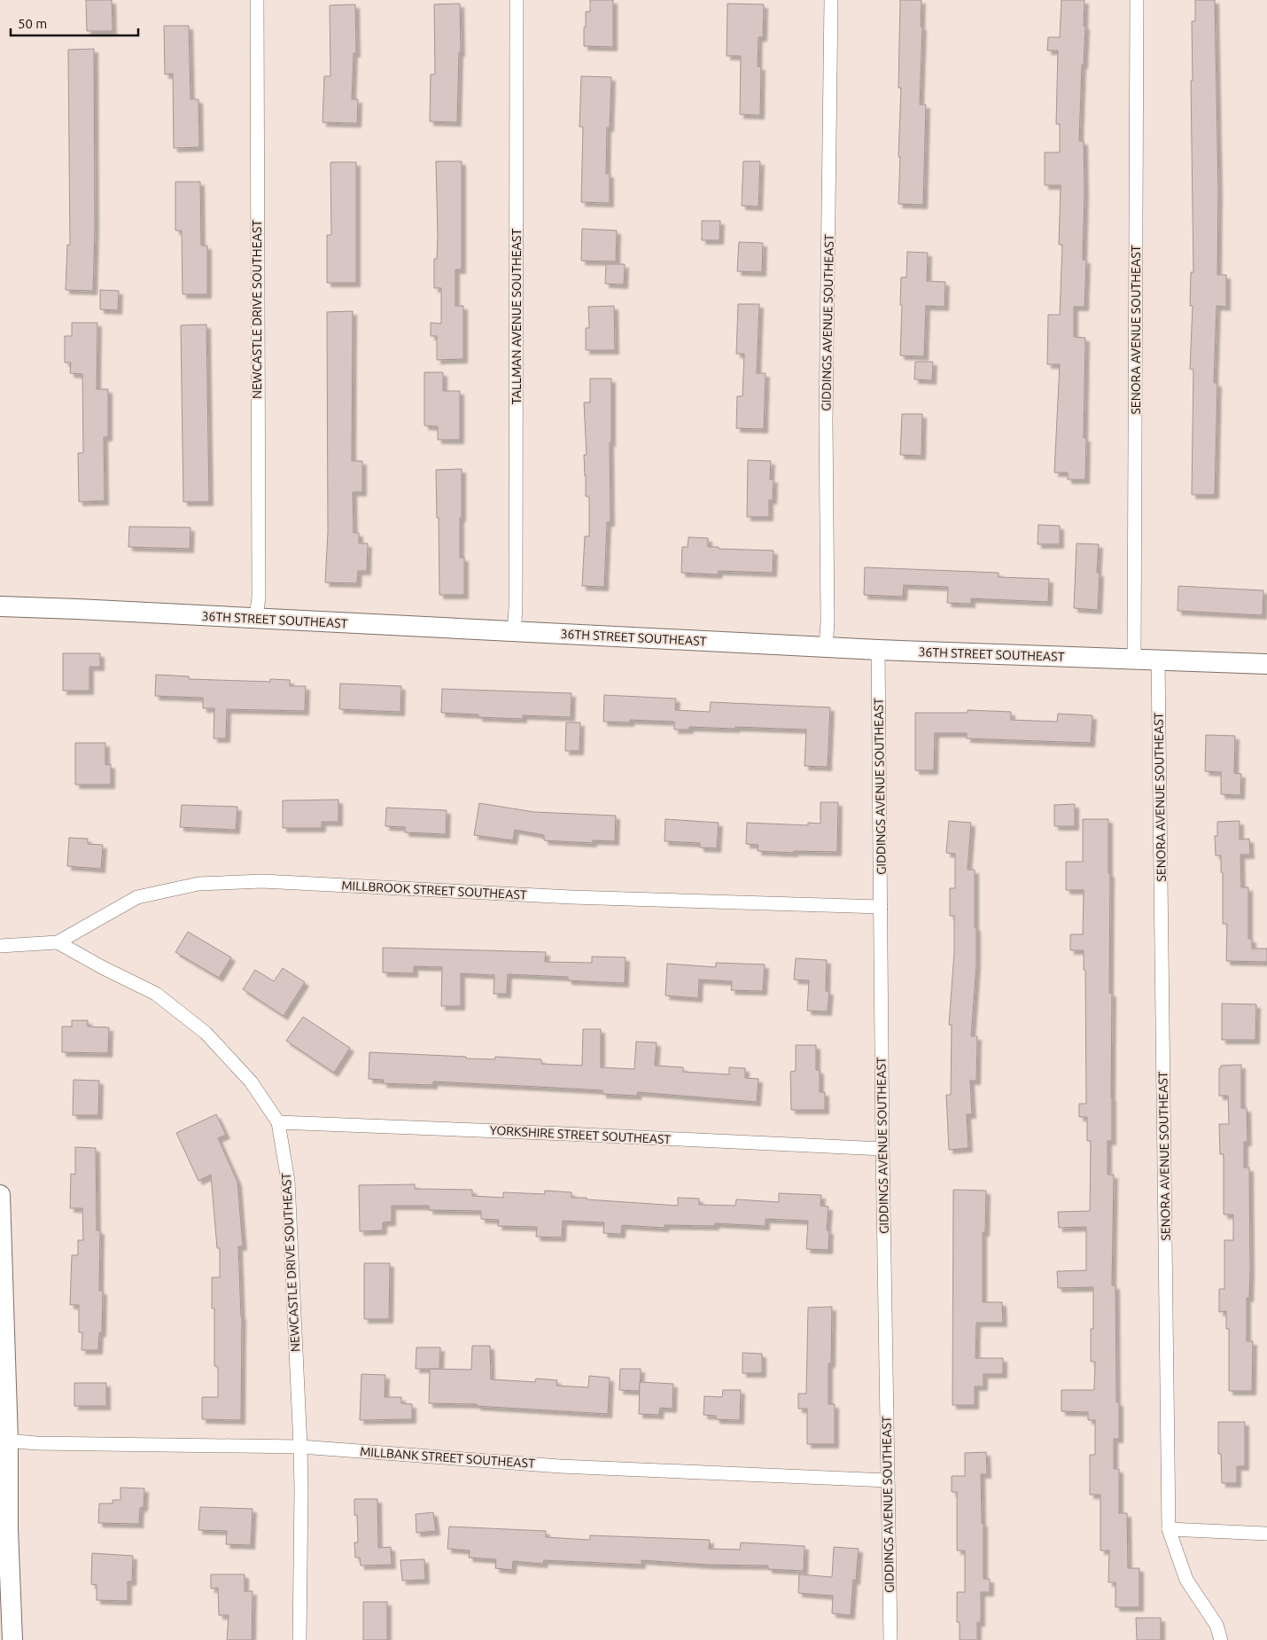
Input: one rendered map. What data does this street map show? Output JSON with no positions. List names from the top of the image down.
{
  "streets": {
    "street": [
      "NEWCASTLE DRIVE SOUTHEAST",
      "TALLMAN AVENUE SOUTHEAST",
      "GIDDINGS AVENUE SOUTHEAST",
      "SENORA AVENUE SOUTHEAST",
      "36TH STREET SOUTHEAST",
      "MILLBROOK STREET SOUTHEAST",
      "YORKSHIRE STREET SOUTHEAST",
      "MILLBANK STREET SOUTHEAST"
    ]
  },
  "crossings": [
    ["NEWCASTLE DRIVE SOUTHEAST", "36TH STREET SOUTHEAST"],
    ["NEWCASTLE DRIVE SOUTHEAST", "MILLBROOK STREET SOUTHEAST"],
    ["NEWCASTLE DRIVE SOUTHEAST", "YORKSHIRE STREET SOUTHEAST"],
    ["NEWCASTLE DRIVE SOUTHEAST", "MILLBANK STREET SOUTHEAST"],
    ["TALLMAN AVENUE SOUTHEAST", "36TH STREET SOUTHEAST"],
    ["GIDDINGS AVENUE SOUTHEAST", "36TH STREET SOUTHEAST"],
    ["GIDDINGS AVENUE SOUTHEAST", "MILLBROOK STREET SOUTHEAST"],
    ["GIDDINGS AVENUE SOUTHEAST", "YORKSHIRE STREET SOUTHEAST"],
    ["GIDDINGS AVENUE SOUTHEAST", "MILLBANK STREET SOUTHEAST"],
    ["SENORA AVENUE SOUTHEAST", "36TH STREET SOUTHEAST"]
  ],
  "scale_bar": "50 m"
}
